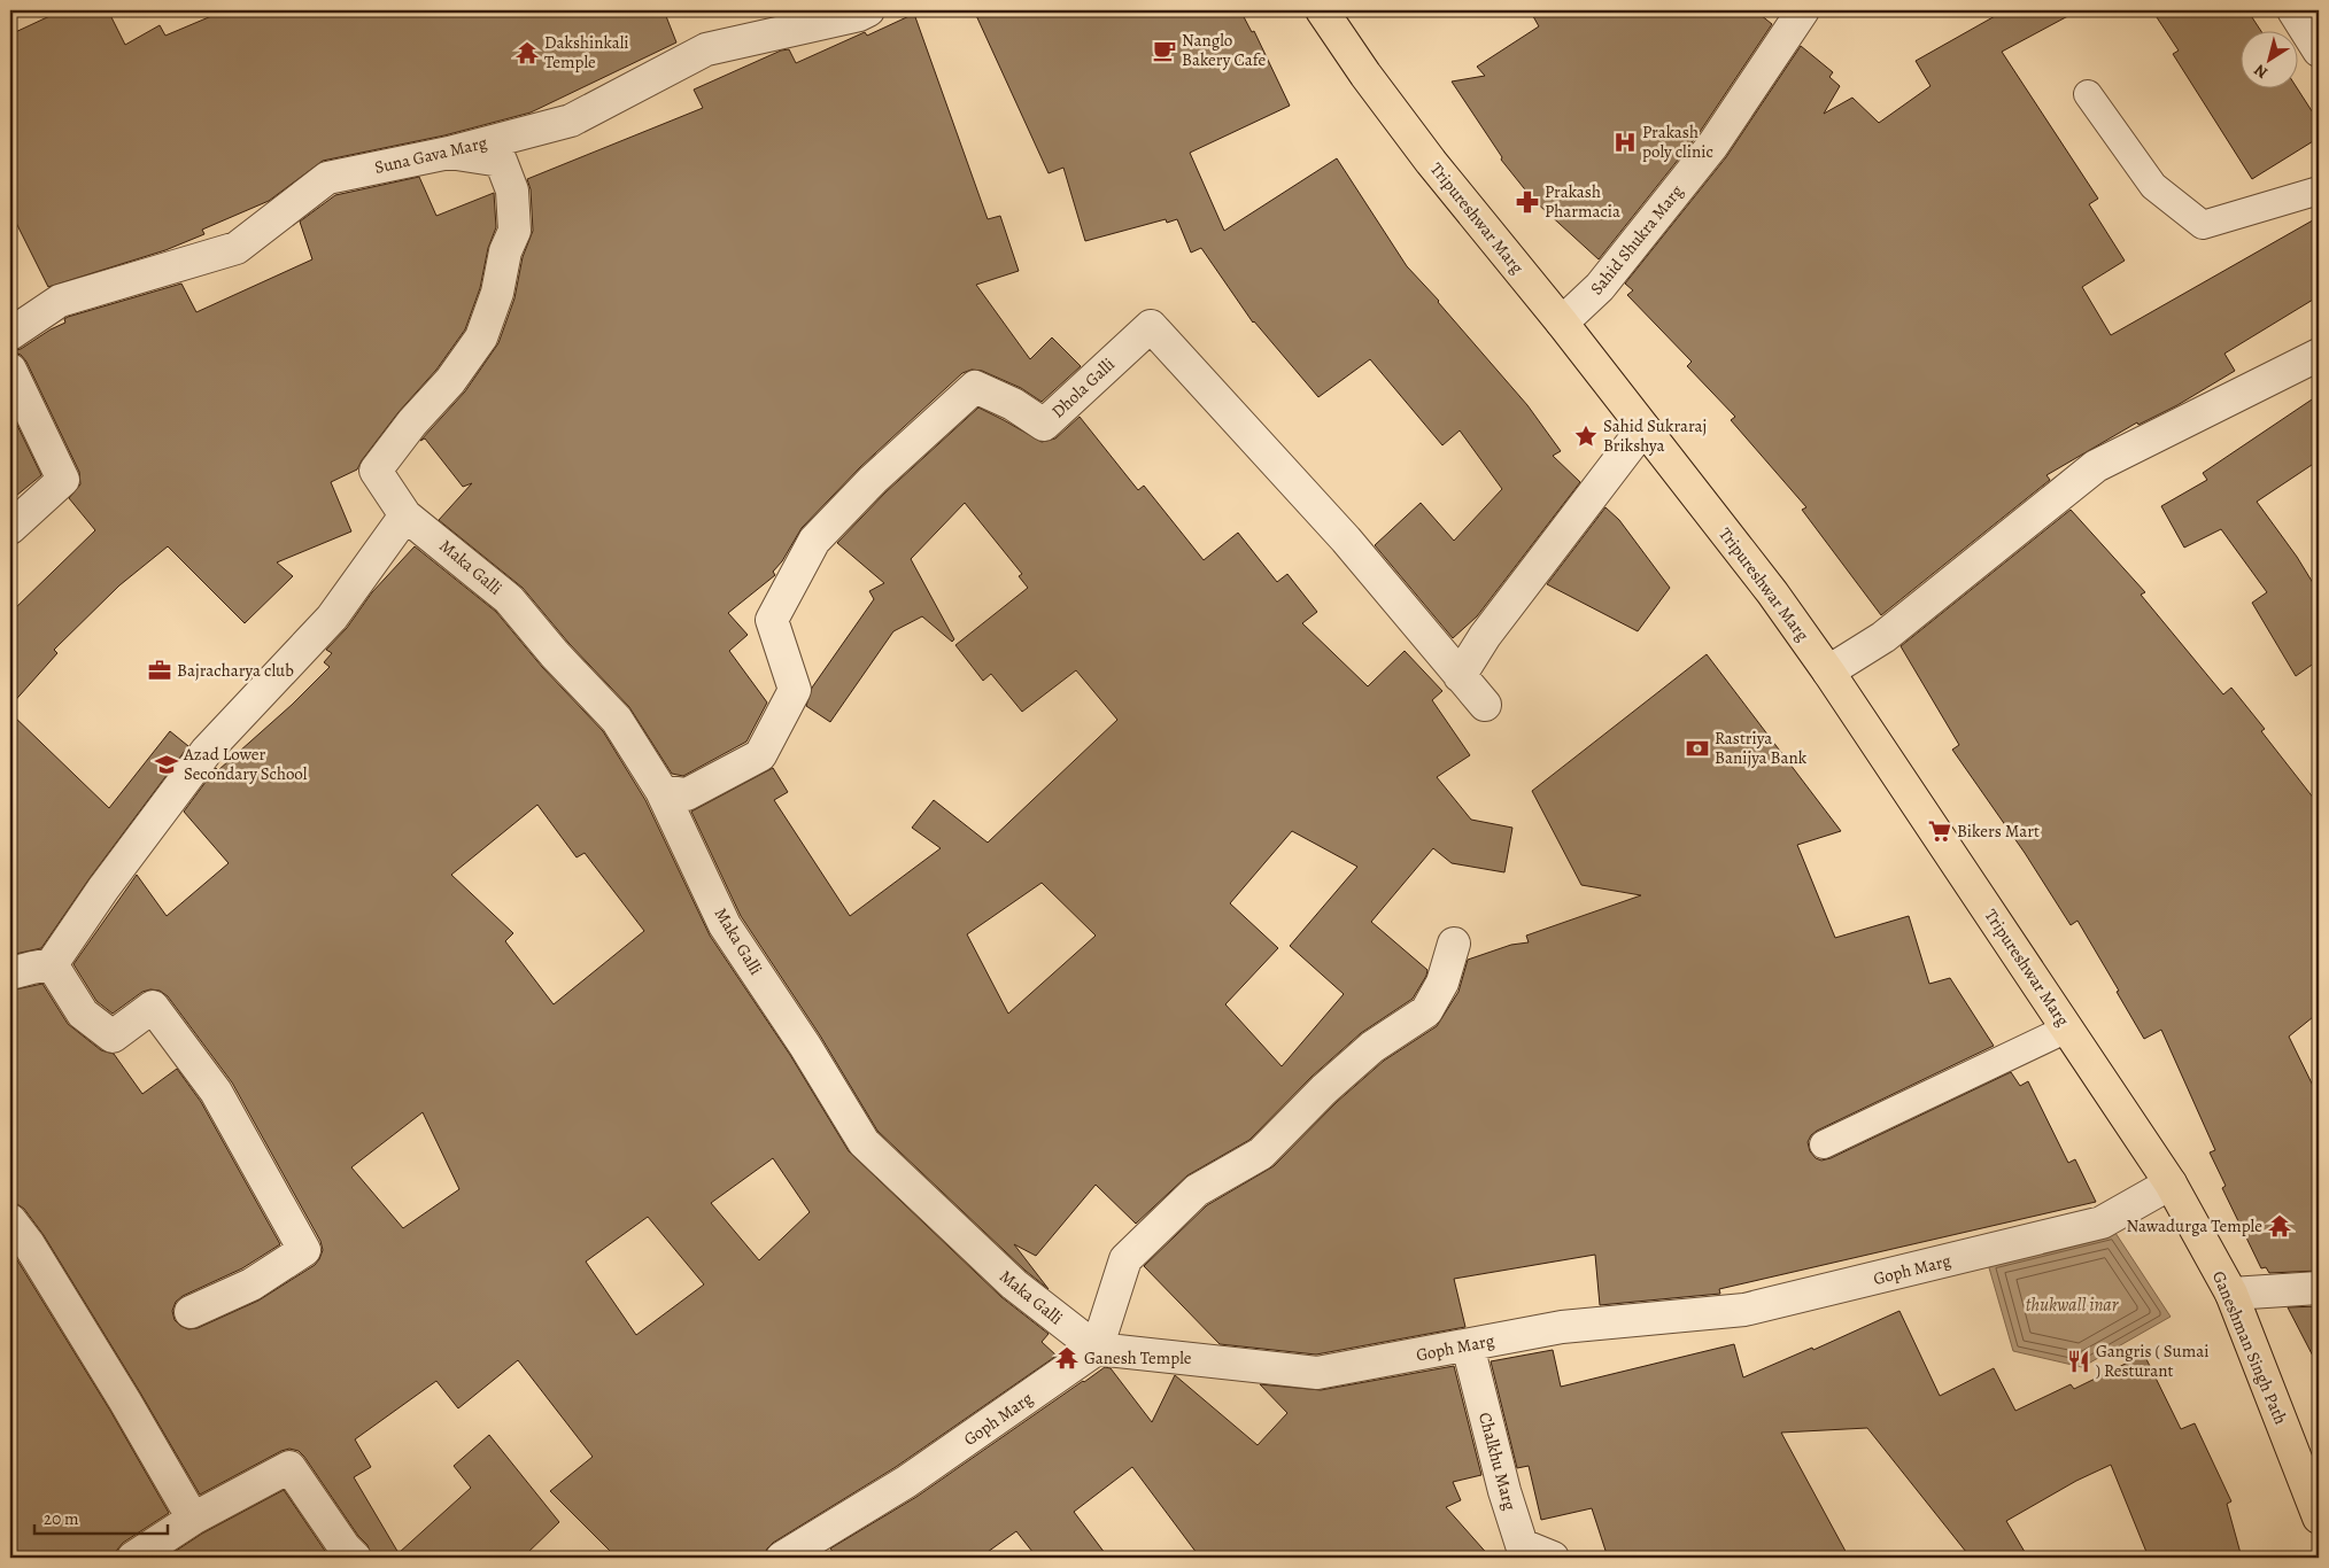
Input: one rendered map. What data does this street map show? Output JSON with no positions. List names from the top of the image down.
{
  "streets": {
    "highway": ["Tripureshwar Marg", "Ganeshman Singh Path"],
    "street": [
      "Suna Gava Marg",
      "Sahid Shukra Marg",
      "Dhola Galli",
      "Maka Galli",
      "Goph Marg",
      "Chalkhu Marg"
    ]
  },
  "crossings": [
    ["Suna Gava Marg", "Maka Galli"],
    ["Tripureshwar Marg", "Sahid Shukra Marg"],
    ["Tripureshwar Marg", "Goph Marg"],
    ["Tripureshwar Marg", "Ganeshman Singh Path"],
    ["Dhola Galli", "Maka Galli"],
    ["Maka Galli", "Goph Marg"],
    ["Goph Marg", "Ganeshman Singh Path"],
    ["Goph Marg", "Chalkhu Marg"]
  ],
  "water": ["thukwall inar"],
  "places": {
    "cafe": ["Nanglo Bakery Cafe"],
    "temple": ["Dakshinkali Temple", "Nawadurga Temple", "Ganesh Temple"],
    "hospital": ["Prakash poly clinic"],
    "pharmacy": ["Prakash Pharmacia"],
    "place": ["Sahid Sukraraj Brikshya"],
    "office": ["Bajracharya club"],
    "bank": ["Rastriya Banijya Bank"],
    "school or university": ["Azad Lower Secondary School"],
    "supermarket": ["Bikers Mart"],
    "restaurant": ["Gangris ( Sumai ) Resturant"]
  },
  "scale_bar": "20 m",
  "north": "bottom left"
}
